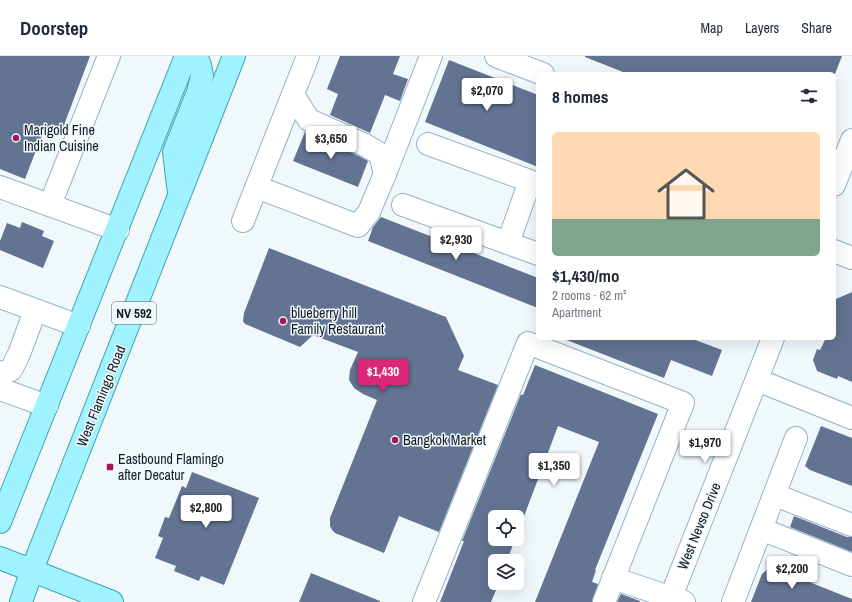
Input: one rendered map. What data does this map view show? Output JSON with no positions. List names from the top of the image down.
{
  "streets": {
    "main road": ["NV 592", "West Flamingo Road"],
    "street": ["West Nevso Drive"]
  },
  "places": {
    "other": ["Marigold Fine Indian Cuisine", "blueberry hill Family Restaurant", "Bangkok Market"],
    "transit": ["Eastbound Flamingo after Decatur"]
  },
  "page": {
    "header": "Doorstep",
    "nav": ["Map", "Layers", "Share"],
    "heading": "8 homes",
    "price": [
      "$2,070",
      "$3,650",
      "$2,930",
      "$1,430",
      "$1,970",
      "$1,350",
      "$2,800",
      "$2,200"
    ],
    "list": [
      {
        "name": "$1,430/mo",
        "note": "2 rooms · 62 m² · Apartment"
      }
    ]
  }
}
